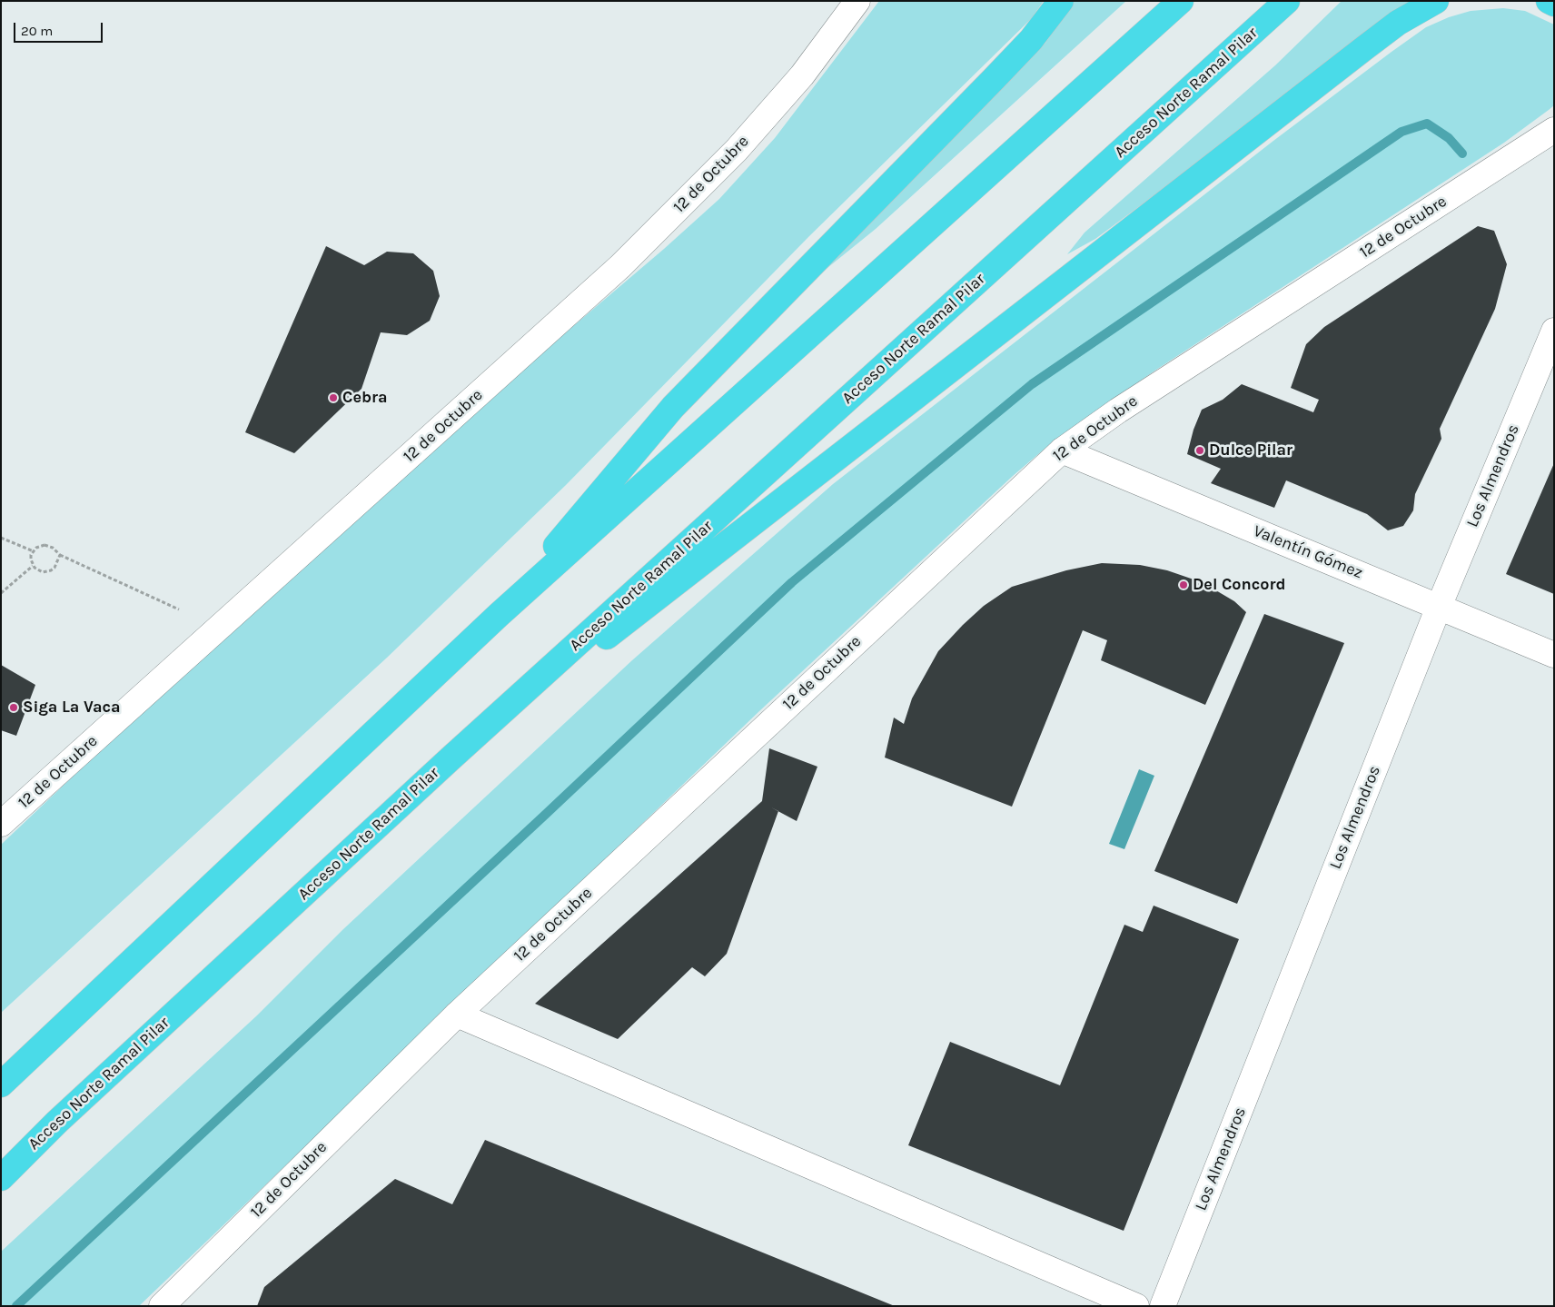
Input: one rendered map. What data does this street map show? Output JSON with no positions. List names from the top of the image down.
{
  "streets": {
    "highway": ["Acceso Norte Ramal Pilar"],
    "street": ["12 de Octubre", "Los Almendros", "Valentín Gómez"]
  },
  "crossings": [
    ["12 de Octubre", "Valentín Gómez"],
    ["Los Almendros", "Valentín Gómez"]
  ],
  "places": [
    "Cebra",
    "Dulce Pilar",
    "Del Concord",
    "Siga La Vaca"
  ],
  "scale_bar": "20 m"
}
